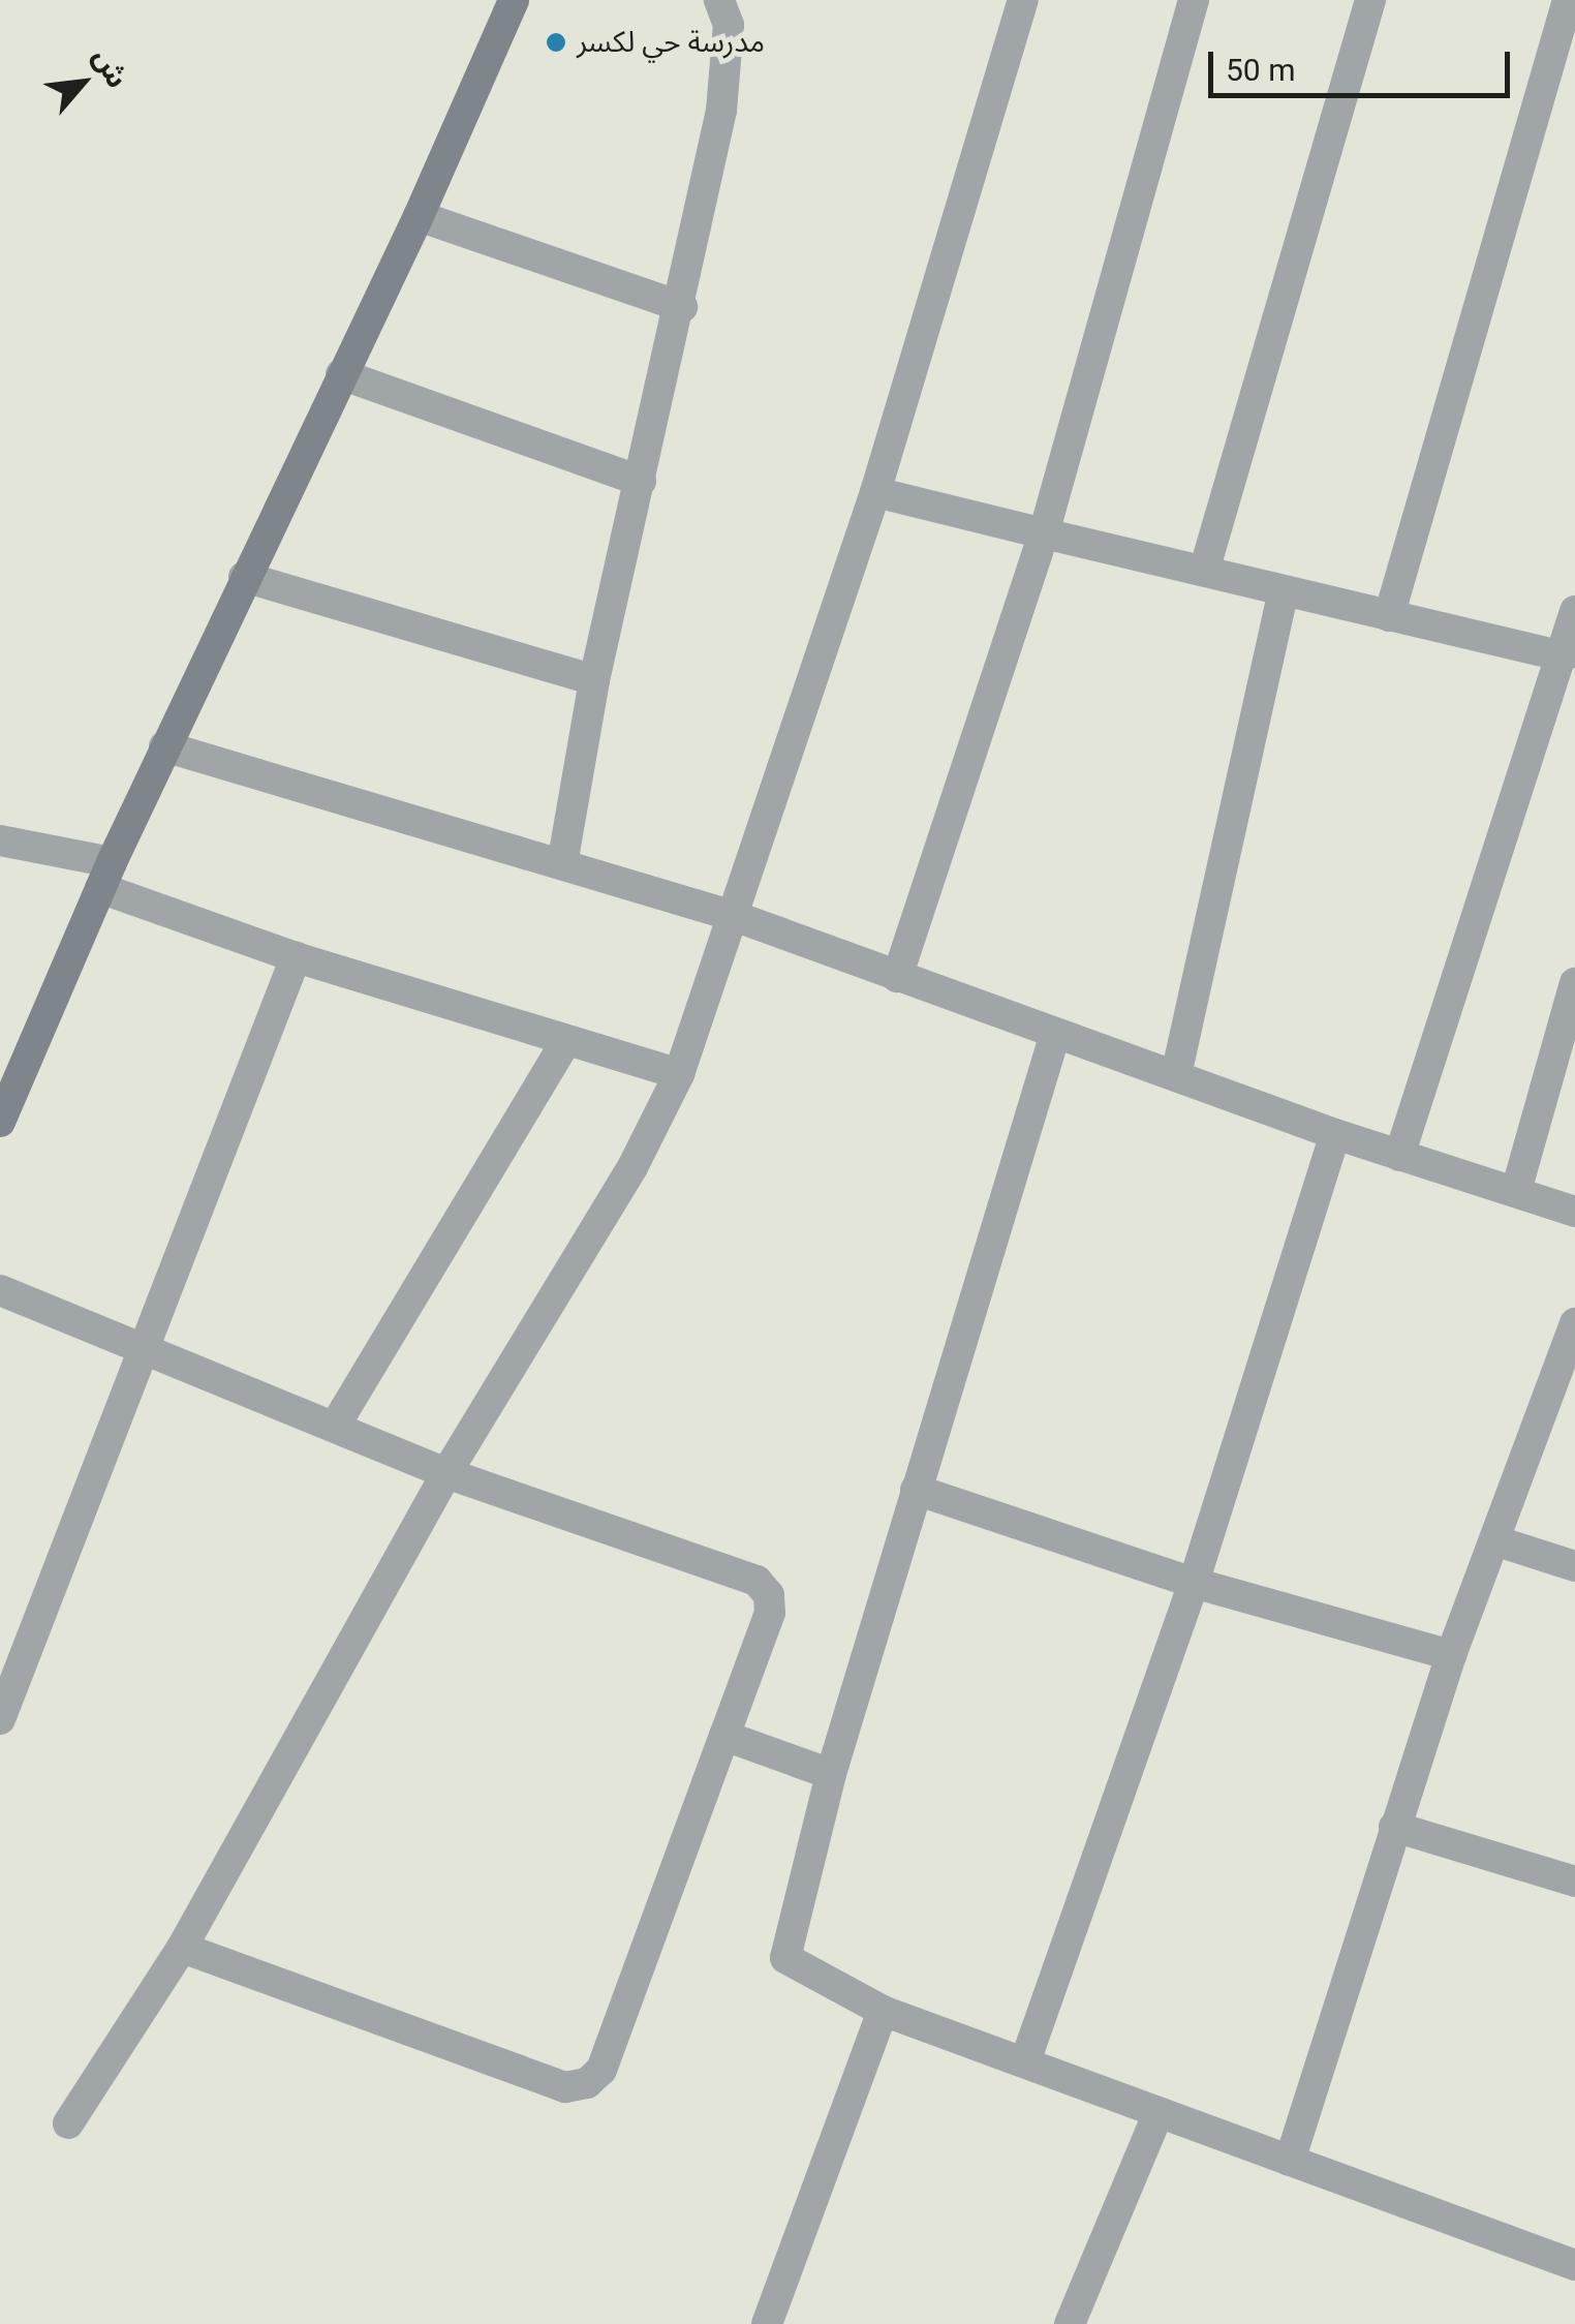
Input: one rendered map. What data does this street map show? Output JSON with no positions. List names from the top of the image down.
{
  "places": ["مدرسة حي لكسر"],
  "scale_bar": "50 m",
  "north": "top right"
}
